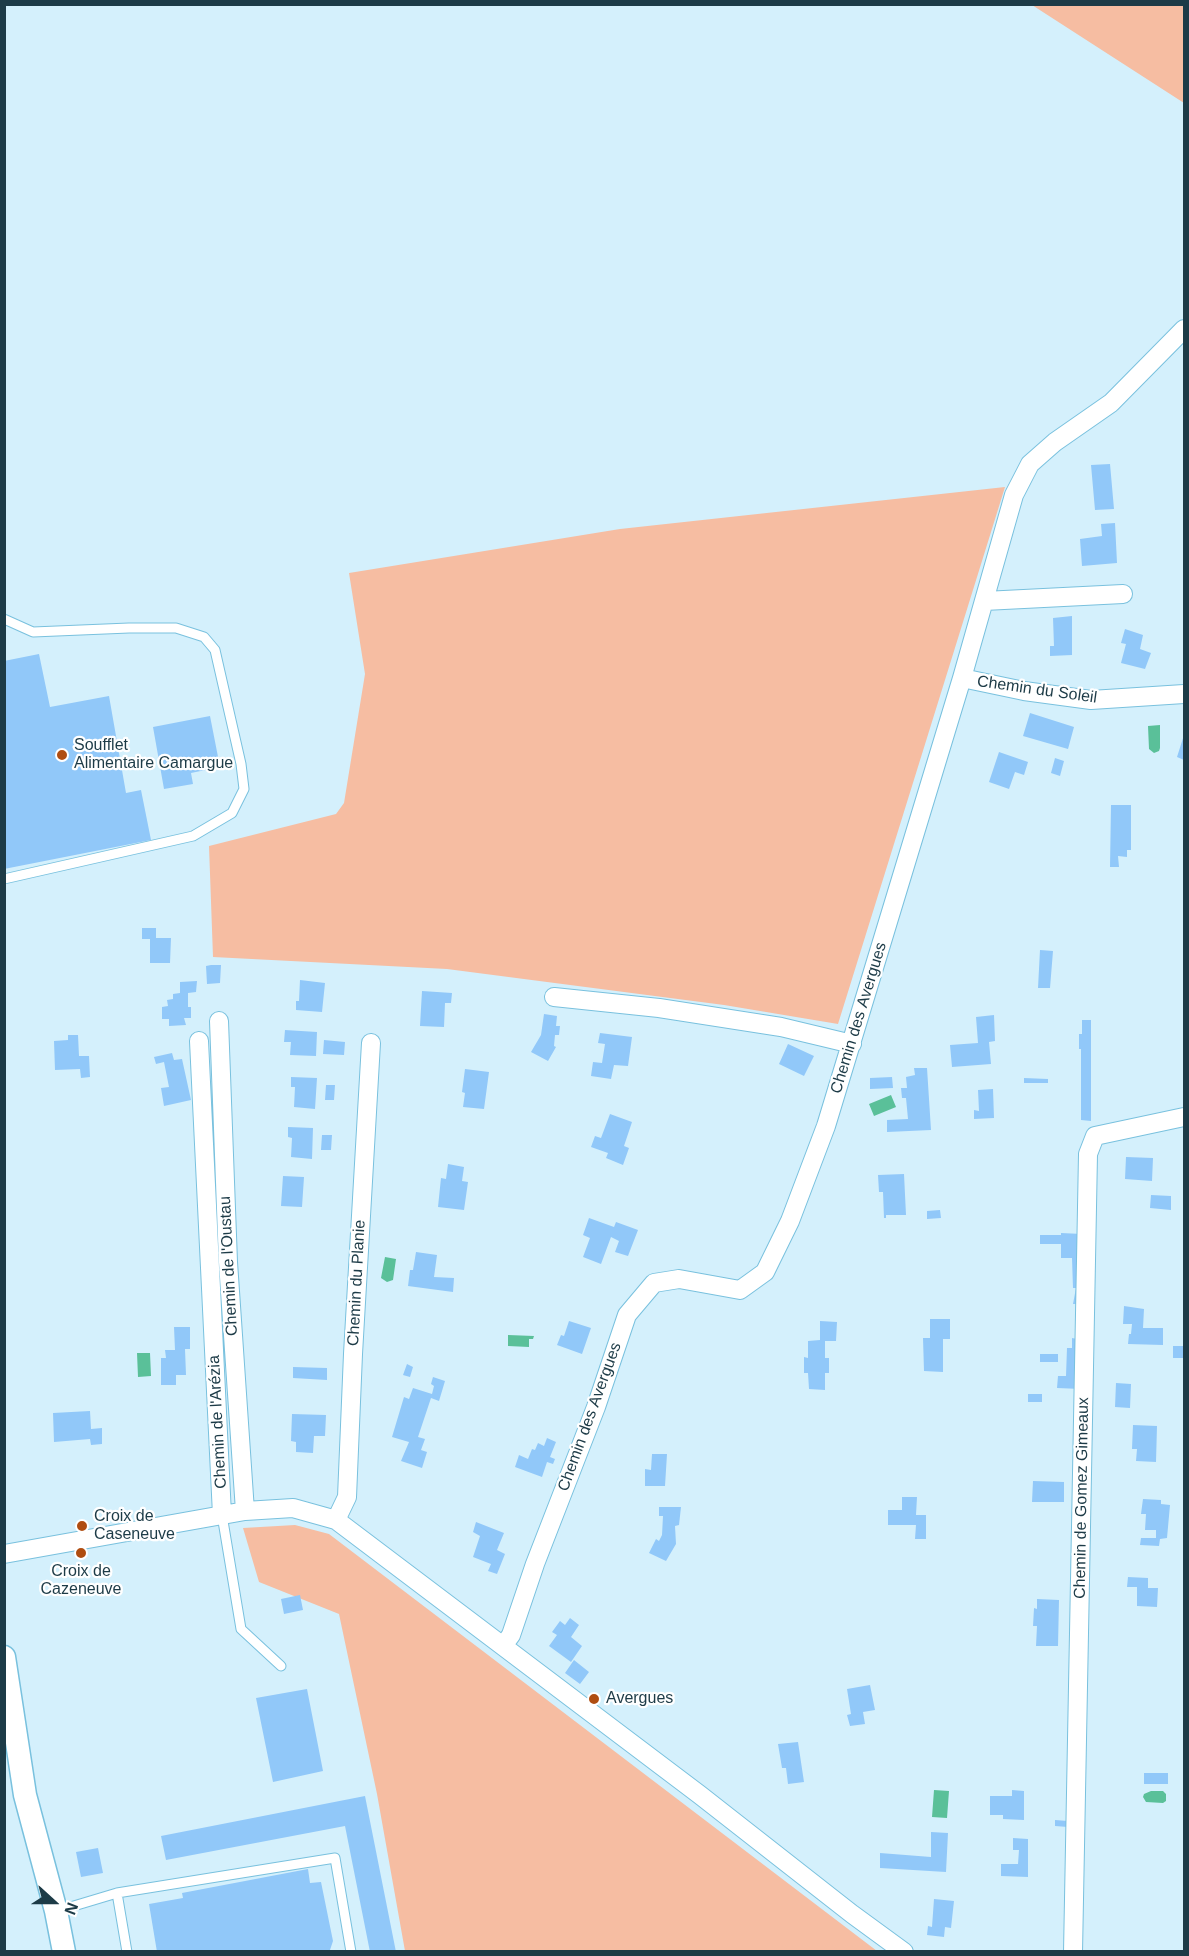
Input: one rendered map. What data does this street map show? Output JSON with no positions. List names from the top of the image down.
{
  "streets": {
    "street": [
      "Chemin du Soleil",
      "Chemin des Avergues",
      "Chemin de l'Oustau",
      "Chemin du Planie",
      "Chemin de l'Arézia",
      "Chemin de Gomez Gimeaux"
    ]
  },
  "crossings": [
    ["Chemin du Soleil", "Chemin des Avergues"]
  ],
  "places": [
    "Soufflet Alimentaire Camargue",
    "Croix de Caseneuve",
    "Croix de Cazeneuve",
    "Avergues"
  ],
  "north": "right"
}
